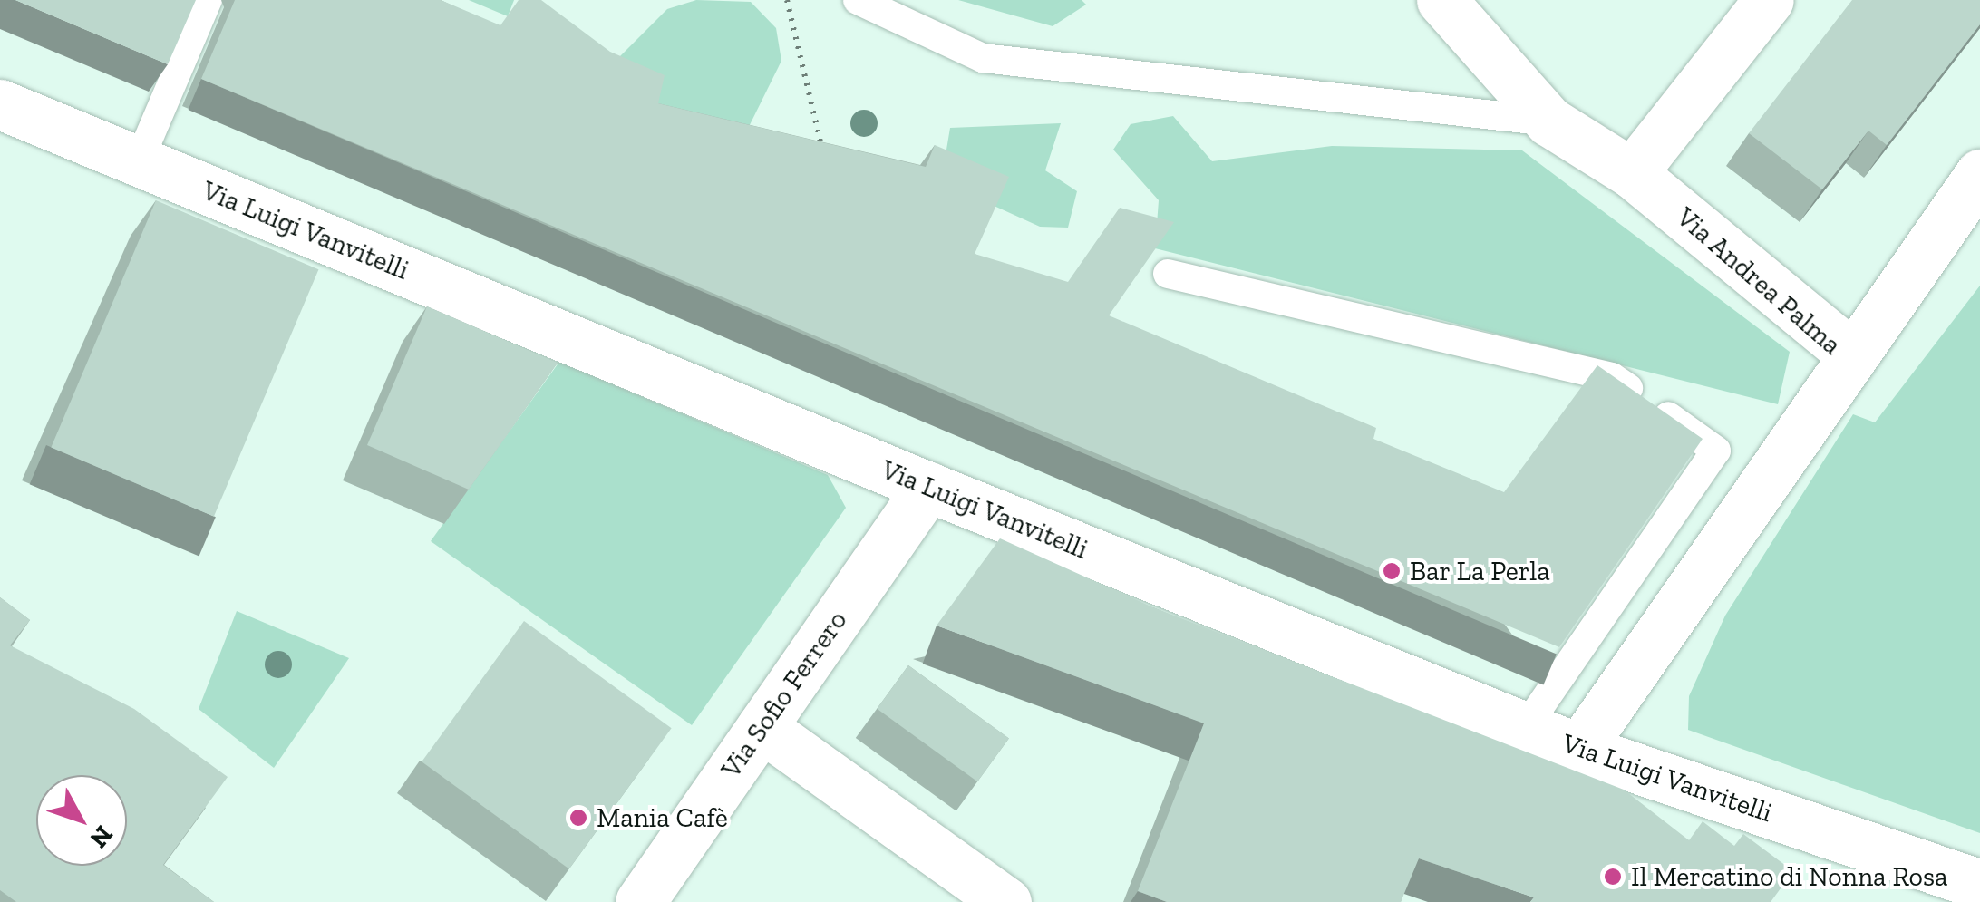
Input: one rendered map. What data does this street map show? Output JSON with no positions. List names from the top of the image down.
{
  "streets": {
    "street": ["Via Luigi Vanvitelli", "Via Andrea Palma", "Via Sofio Ferrero"]
  },
  "crossings": [
    ["Via Luigi Vanvitelli", "Via Andrea Palma"],
    ["Via Luigi Vanvitelli", "Via Sofio Ferrero"]
  ],
  "places": ["Bar La Perla", "Mania Cafè", "Il Mercatino di Nonna Rosa"],
  "north": "bottom right"
}
